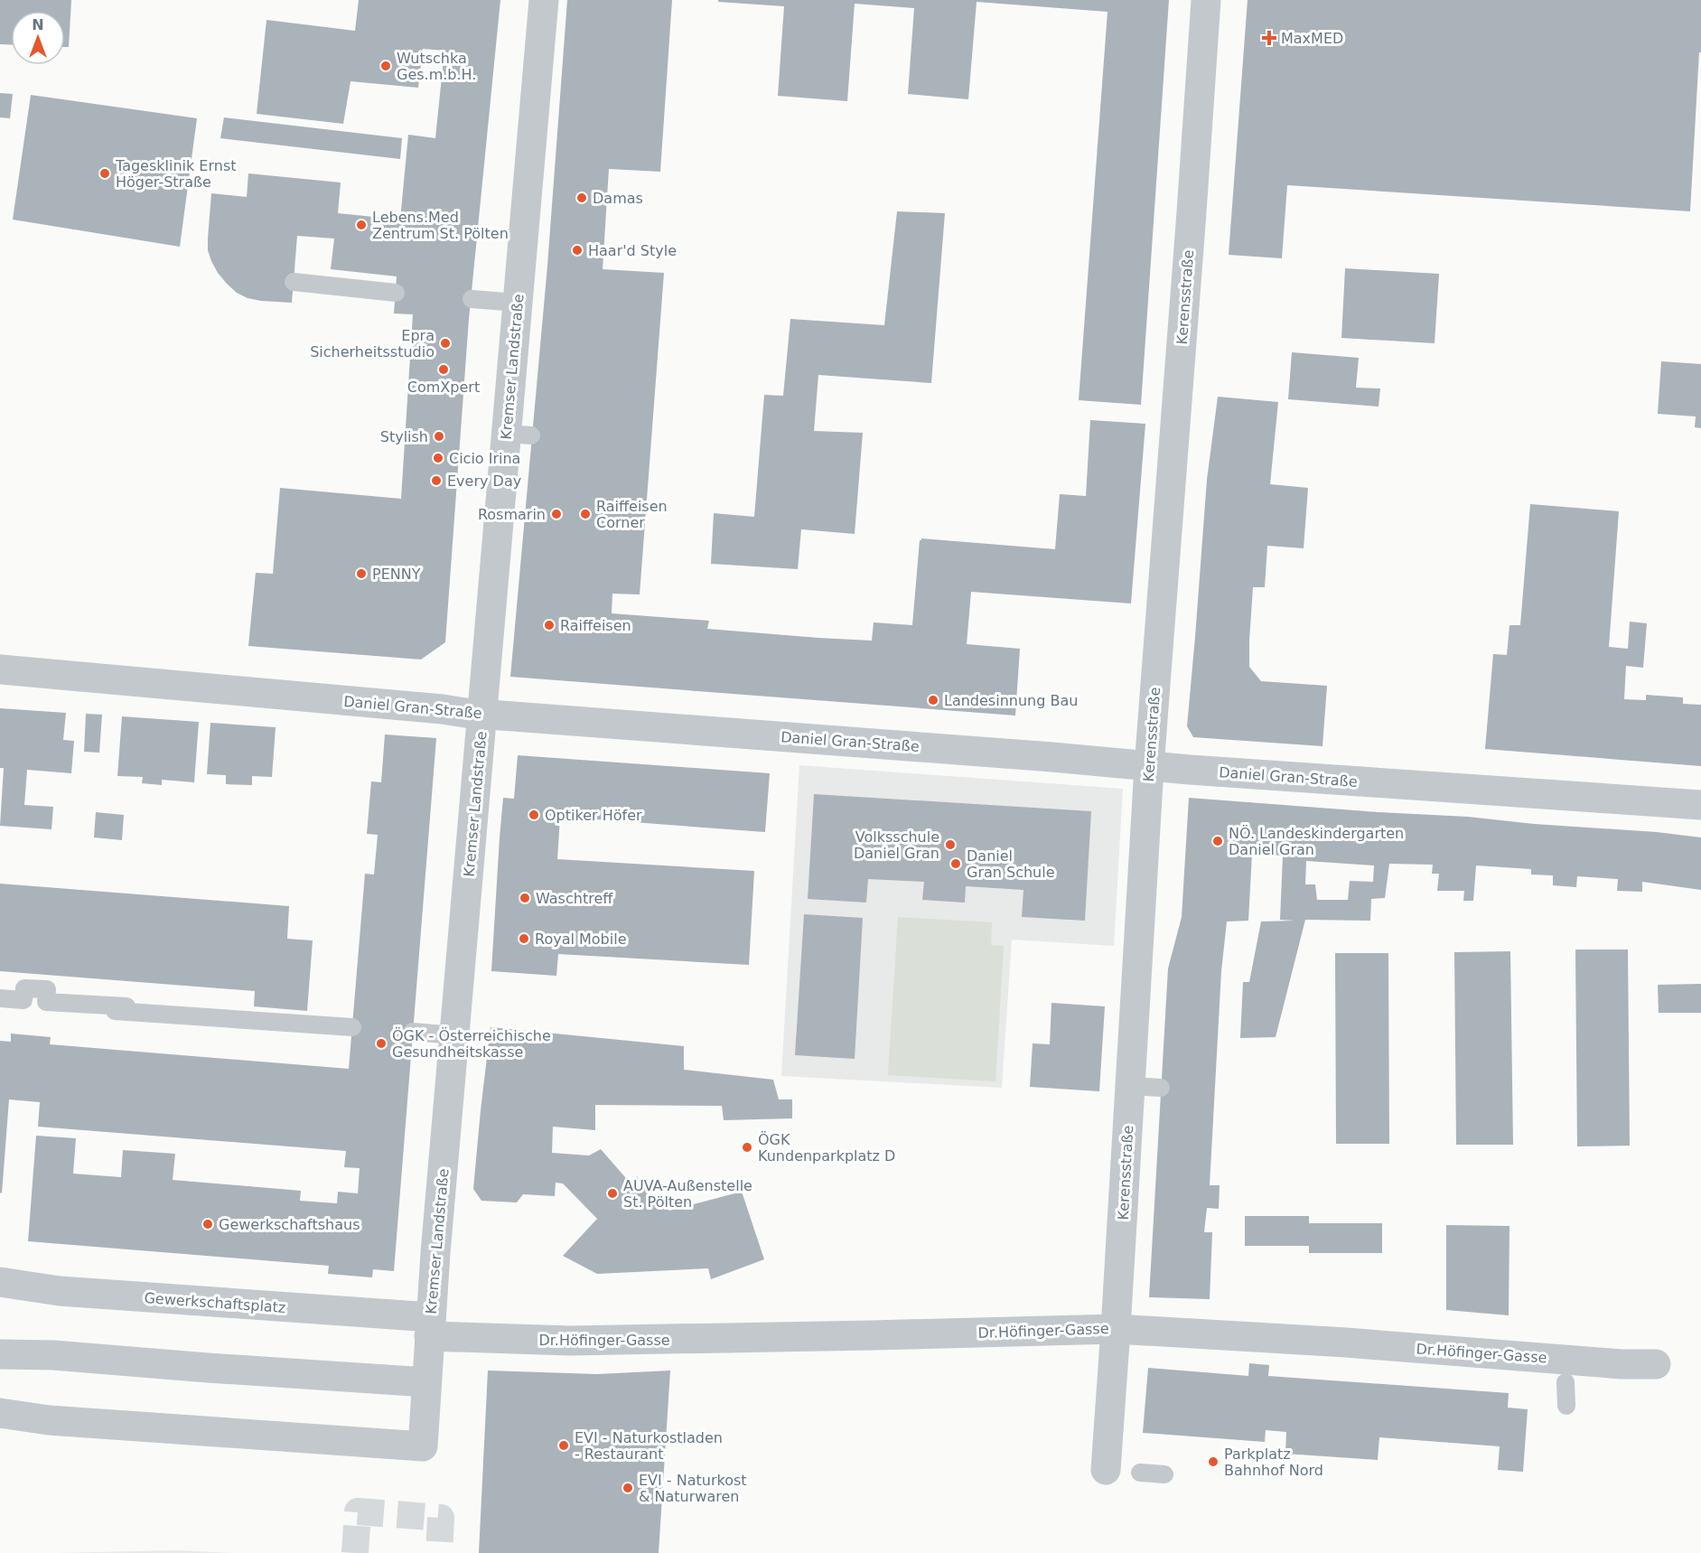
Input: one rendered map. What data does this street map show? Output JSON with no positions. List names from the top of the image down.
{
  "streets": {
    "street": [
      "Kerensstraße",
      "Kremser Landstraße",
      "Daniel Gran-Straße",
      "Gewerkschaftsplatz",
      "Dr.Höfinger-Gasse"
    ]
  },
  "crossings": [
    ["Kerensstraße", "Daniel Gran-Straße"],
    ["Kerensstraße", "Dr.Höfinger-Gasse"],
    ["Kremser Landstraße", "Daniel Gran-Straße"],
    ["Kremser Landstraße", "Gewerkschaftsplatz"],
    ["Kremser Landstraße", "Dr.Höfinger-Gasse"],
    ["Gewerkschaftsplatz", "Dr.Höfinger-Gasse"]
  ],
  "places": {
    "health": ["MaxMED"],
    "other": [
      "Wutschka Ges.m.b.H.",
      "Tagesklinik Ernst Höger-Straße",
      "Damas",
      "Lebens.Med Zentrum St. Pölten",
      "Haar'd Style",
      "Epra Sicherheitsstudio",
      "ComXpert",
      "Stylish",
      "Cicio Irina",
      "Every Day",
      "Rosmarin",
      "Raiffeisen Corner",
      "PENNY",
      "Raiffeisen",
      "Landesinnung Bau",
      "Optiker Höfer",
      "NÖ. Landeskindergarten Daniel Gran",
      "Volksschule Daniel Gran",
      "Daniel Gran Schule",
      "Waschtreff",
      "Royal Mobile",
      "ÖGK - Österreichische Gesundheitskasse",
      "ÖGK Kundenparkplatz D",
      "AUVA-Außenstelle St. Pölten",
      "Gewerkschaftshaus",
      "EVI - Naturkostladen - Restaurant",
      "Parkplatz Bahnhof Nord",
      "EVI - Naturkost & Naturwaren"
    ]
  },
  "north": "top"
}
